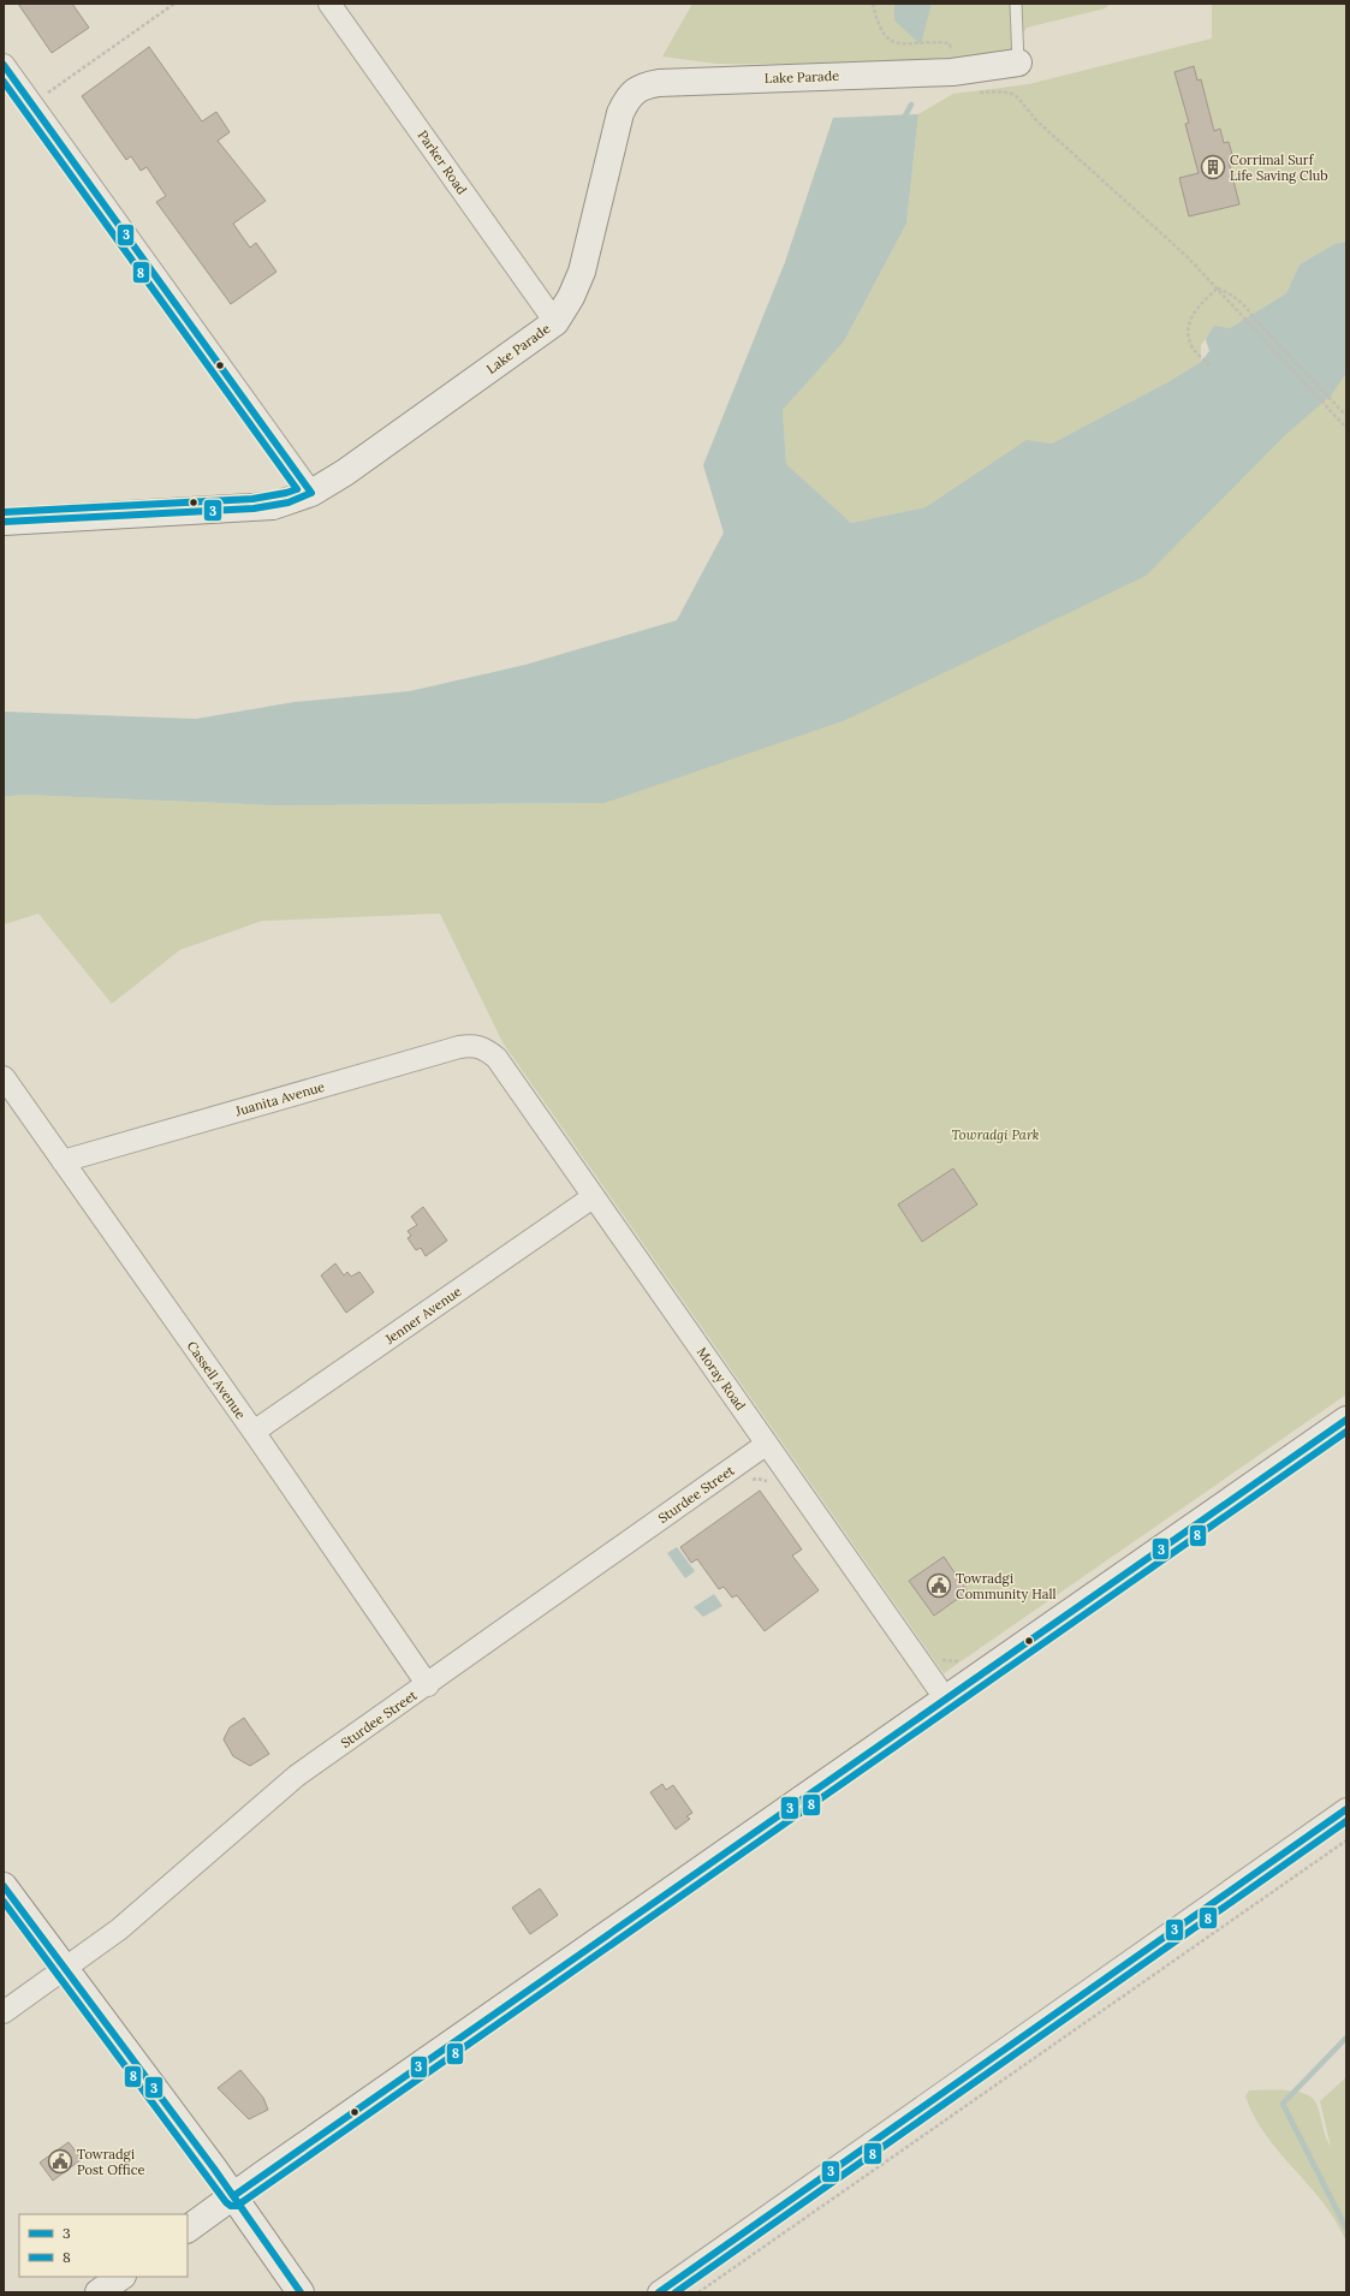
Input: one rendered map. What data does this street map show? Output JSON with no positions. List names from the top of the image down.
{
  "streets": {
    "main road": ["Lake Parade"],
    "street": [
      "Parker Road",
      "Juanita Avenue",
      "Jenner Avenue",
      "Moray Road",
      "Cassell Avenue",
      "Sturdee Street"
    ]
  },
  "crossings": [
    ["Lake Parade", "Parker Road"],
    ["Juanita Avenue", "Moray Road"],
    ["Juanita Avenue", "Cassell Avenue"],
    ["Jenner Avenue", "Moray Road"],
    ["Jenner Avenue", "Cassell Avenue"],
    ["Moray Road", "Sturdee Street"],
    ["Cassell Avenue", "Sturdee Street"]
  ],
  "parks": ["Towradgi Park"],
  "places": {
    "building": ["Corrimal Surf Life Saving Club"],
    "public building": ["Towradgi Community Hall", "Towradgi Post Office"]
  },
  "lines": ["transit line 3", "transit line 8"],
  "legend": ["3", "8"]
}
